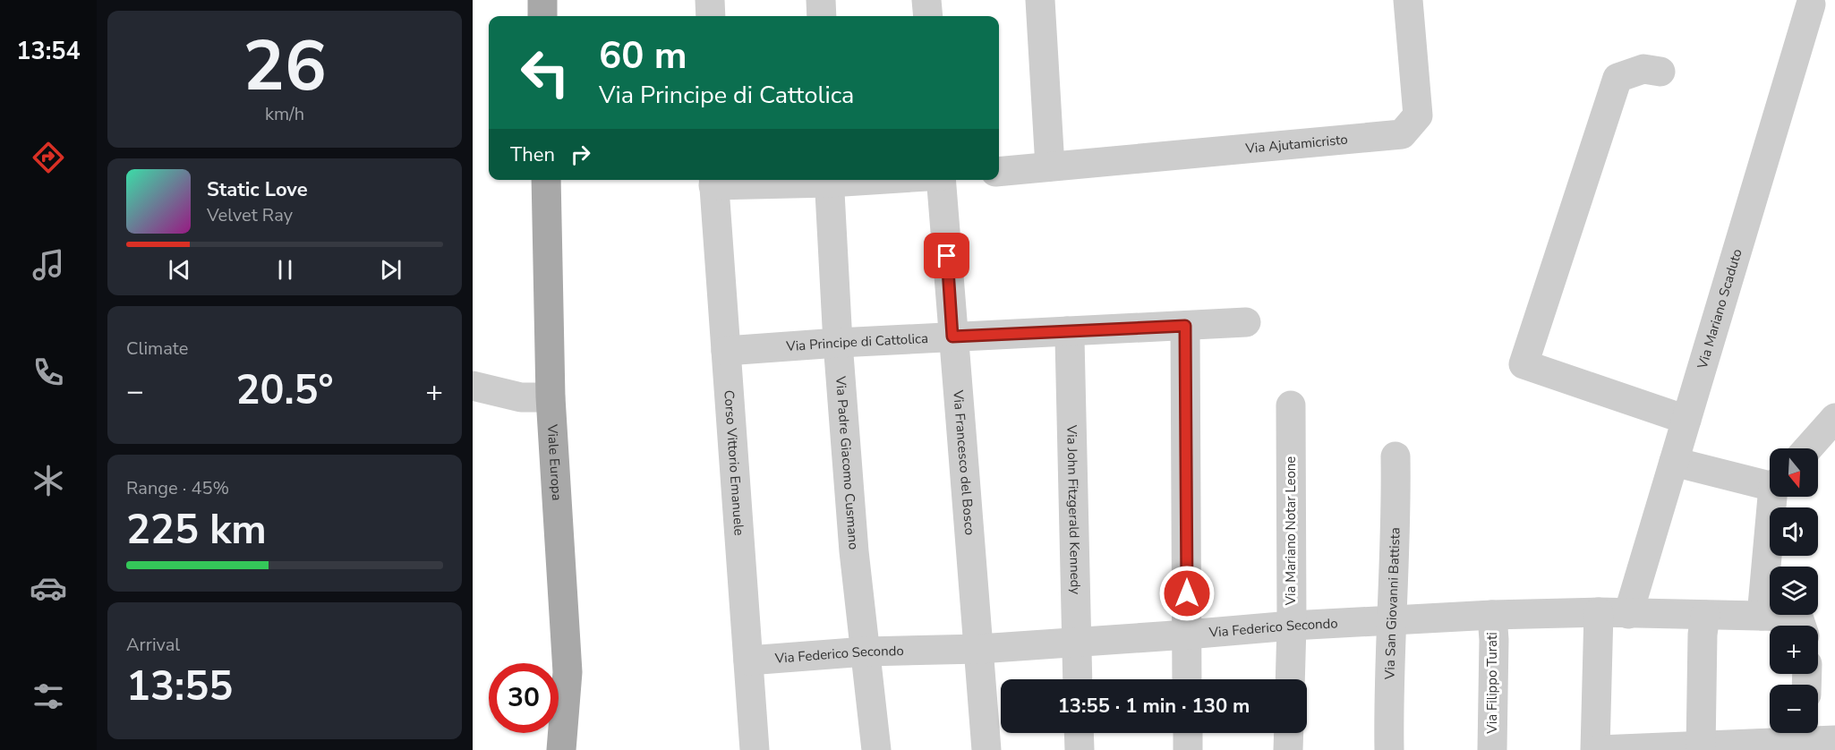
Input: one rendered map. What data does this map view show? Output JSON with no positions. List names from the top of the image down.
{
  "streets": {
    "main road": ["Viale Europa"],
    "street": [
      "Via Ajutamicristo",
      "Via Mariano Scaduto",
      "Via Principe di Cattolica",
      "Corso Vittorio Emanuele",
      "Via Francesco del Bosco",
      "Via Padre Giacomo Cusmano",
      "Via John Fitzgerald Kennedy",
      "Via Mariano Notar Leone",
      "Via San Giovanni Battista",
      "Via Federico Secondo",
      "Via Filippo Turati"
    ]
  },
  "crossings": [
    ["Via Mariano Scaduto", "Via Federico Secondo"],
    ["Via Principe di Cattolica", "Corso Vittorio Emanuele"],
    ["Via Principe di Cattolica", "Via Francesco del Bosco"],
    ["Via Principe di Cattolica", "Via Padre Giacomo Cusmano"],
    ["Via Principe di Cattolica", "Via John Fitzgerald Kennedy"],
    ["Corso Vittorio Emanuele", "Via Federico Secondo"],
    ["Via Francesco del Bosco", "Via Federico Secondo"],
    ["Via Padre Giacomo Cusmano", "Via Federico Secondo"],
    ["Via John Fitzgerald Kennedy", "Via Federico Secondo"],
    ["Via Mariano Notar Leone", "Via Federico Secondo"],
    ["Via San Giovanni Battista", "Via Federico Secondo"],
    ["Via Federico Secondo", "Via Filippo Turati"]
  ],
  "north": "bottom",
  "page": {
    "tabs": "13:54",
    "tile": [
      ["26", "km/h"],
      "Climate",
      ["Range · 45%", "225 km"],
      ["Arrival", "13:55"]
    ],
    "turn": ["60 m", "Via Principe di Cattolica"],
    "then": "Then",
    "song": ["Static Love", "Velvet Ray"],
    "heat": ["−", "20.5°", "+"],
    "map_buttons": ["+", "−"],
    "limit": "30",
    "trip": "13:55 · 1 min · 130 m"
  }
}
